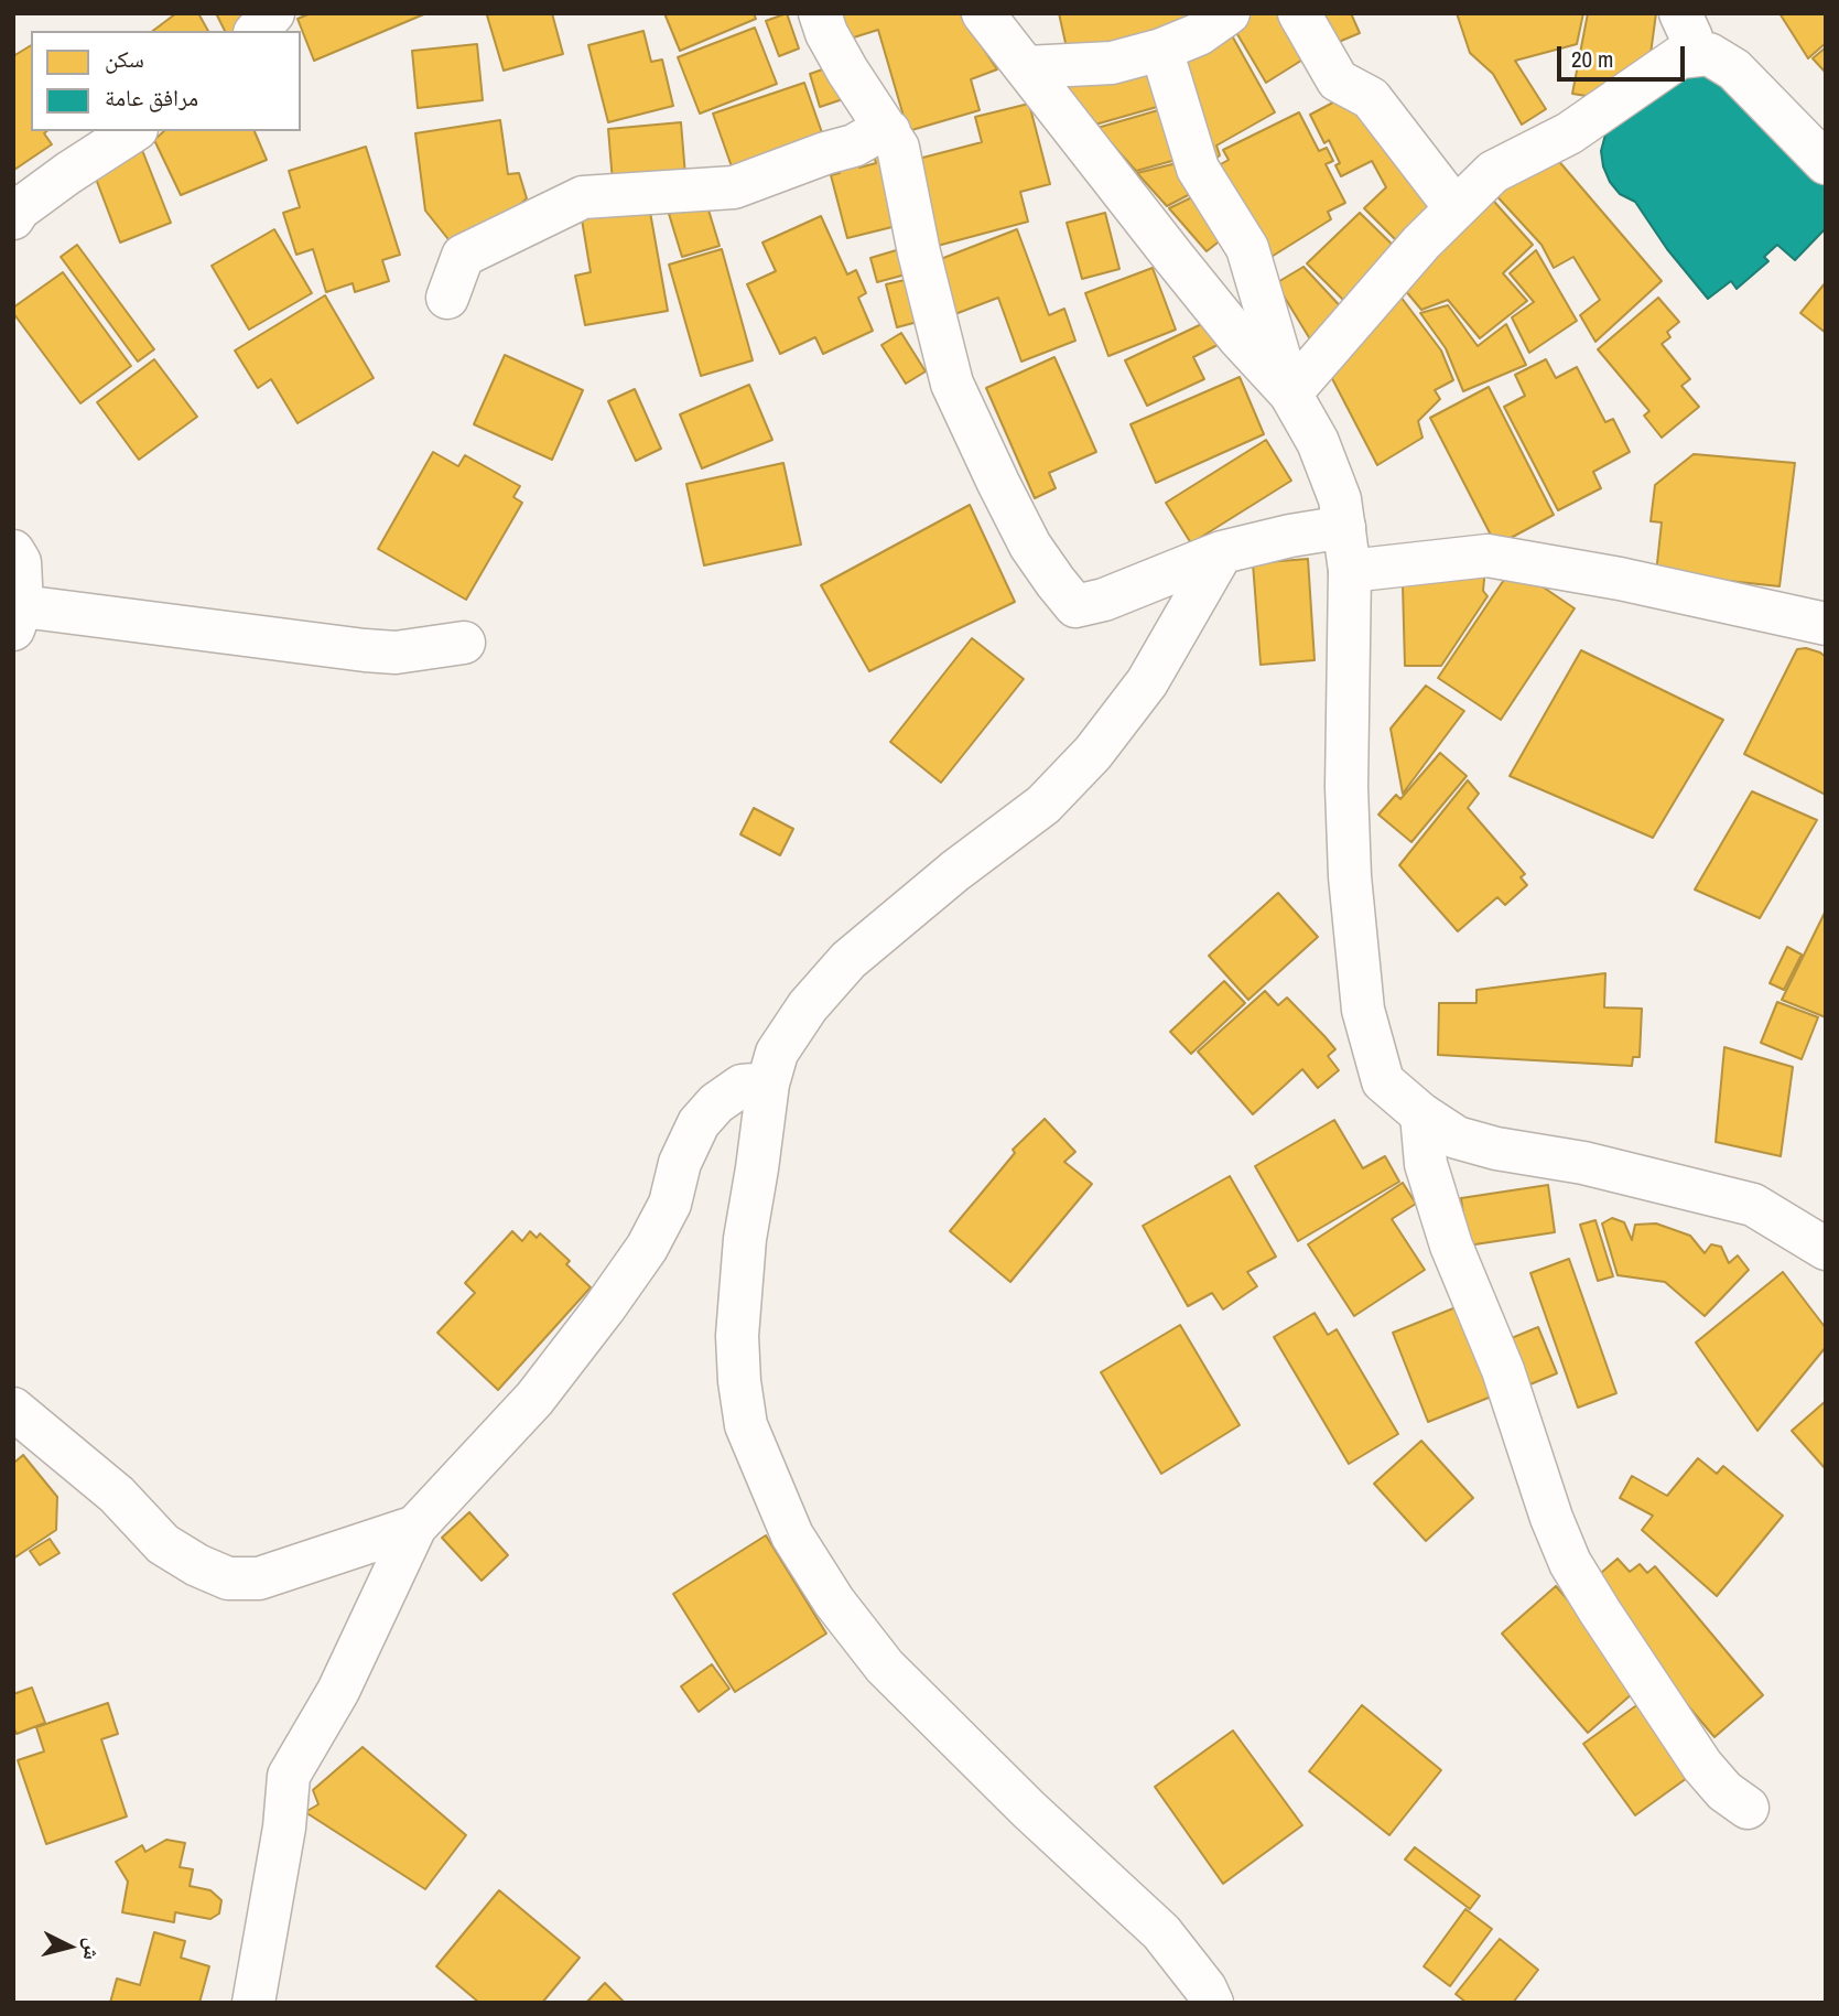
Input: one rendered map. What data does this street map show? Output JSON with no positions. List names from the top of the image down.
{
  "legend": ["سكن", "مرافق عامة"],
  "scale_bar": "20 m",
  "north": "right"
}
